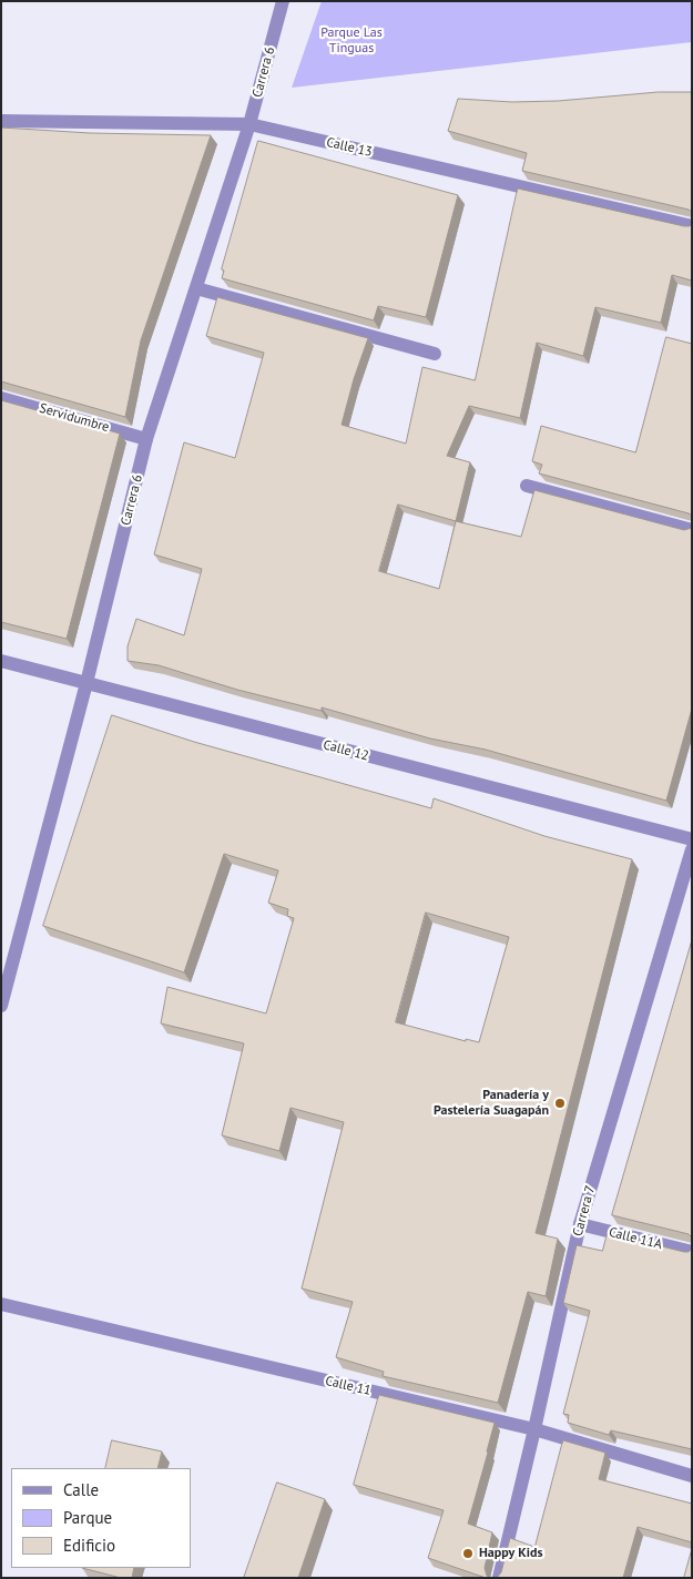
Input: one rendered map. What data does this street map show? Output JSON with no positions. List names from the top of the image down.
{
  "streets": {
    "street": [
      "Carrera 6",
      "Calle 13",
      "Servidumbre",
      "Calle 12",
      "Carrera 7",
      "Calle 11A",
      "Calle 11"
    ]
  },
  "crossings": [
    ["Carrera 6", "Calle 13"],
    ["Carrera 6", "Servidumbre"],
    ["Carrera 6", "Calle 12"],
    ["Carrera 7", "Calle 11A"],
    ["Carrera 7", "Calle 11"]
  ],
  "parks": ["Parque Las Tinguas"],
  "places": ["Panadería y Pastelería Suagapán", "Happy Kids"],
  "legend": ["Calle", "Parque", "Edificio"]
}
